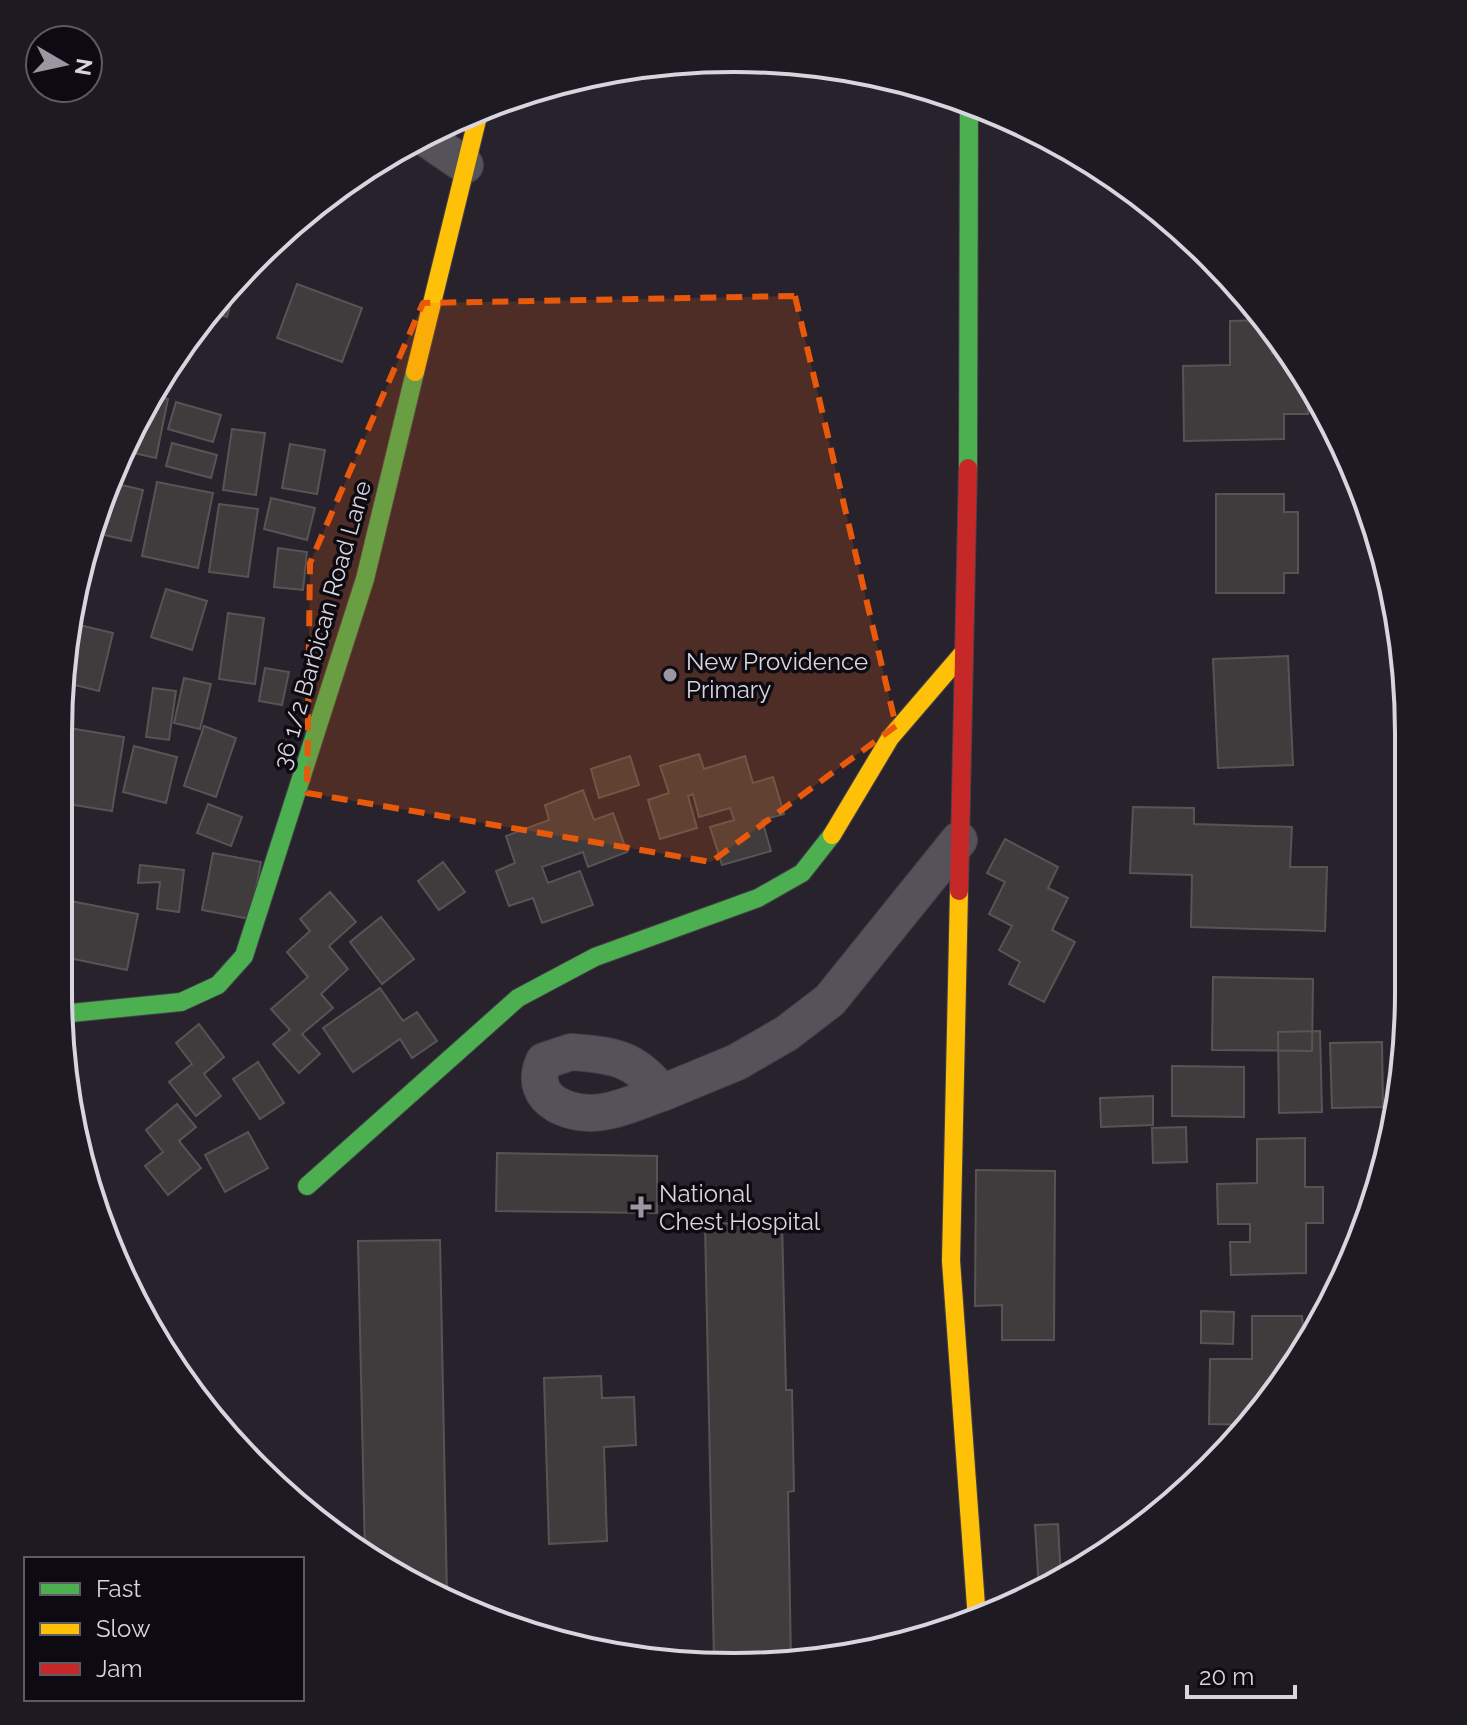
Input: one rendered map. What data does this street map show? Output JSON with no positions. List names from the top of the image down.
{
  "streets": {
    "street": ["36 1/2 Barbican Road Lane"]
  },
  "places": {
    "other": ["New Providence Primary"],
    "health": ["National Chest Hospital"]
  },
  "legend": ["Fast", "Slow", "Jam"],
  "scale_bar": "20 m",
  "north": "right"
}
